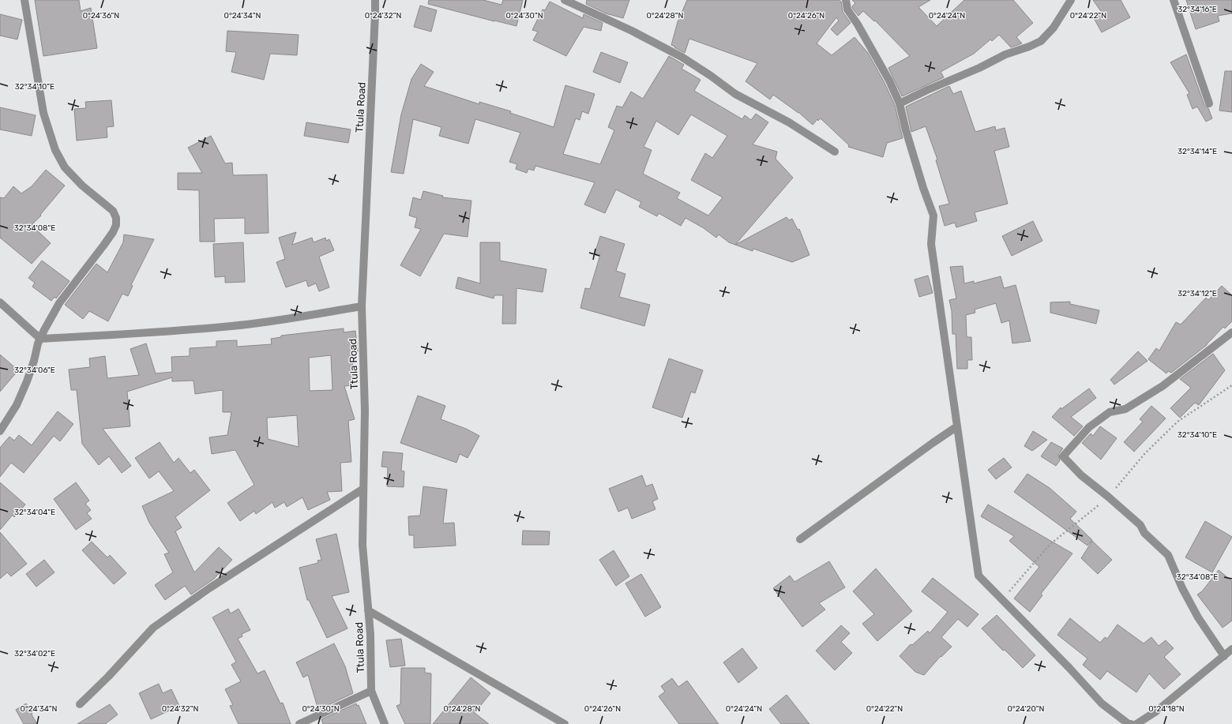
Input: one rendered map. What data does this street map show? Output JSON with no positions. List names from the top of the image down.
{
  "streets": {
    "street": ["Ttula Road"]
  },
  "coordinates": [
    "32°34'16\"E",
    "0°24'36\"N",
    "0°24'34\"N",
    "0°24'32\"N",
    "0°24'30\"N",
    "0°24'28\"N",
    "0°24'26\"N",
    "0°24'24\"N",
    "0°24'22\"N",
    "32°34'10\"E",
    "32°34'14\"E",
    "32°34'08\"E",
    "32°34'12\"E",
    "32°34'06\"E",
    "32°34'04\"E",
    "32°34'02\"E",
    "0°24'20\"N",
    "0°24'18\"N"
  ]
}
